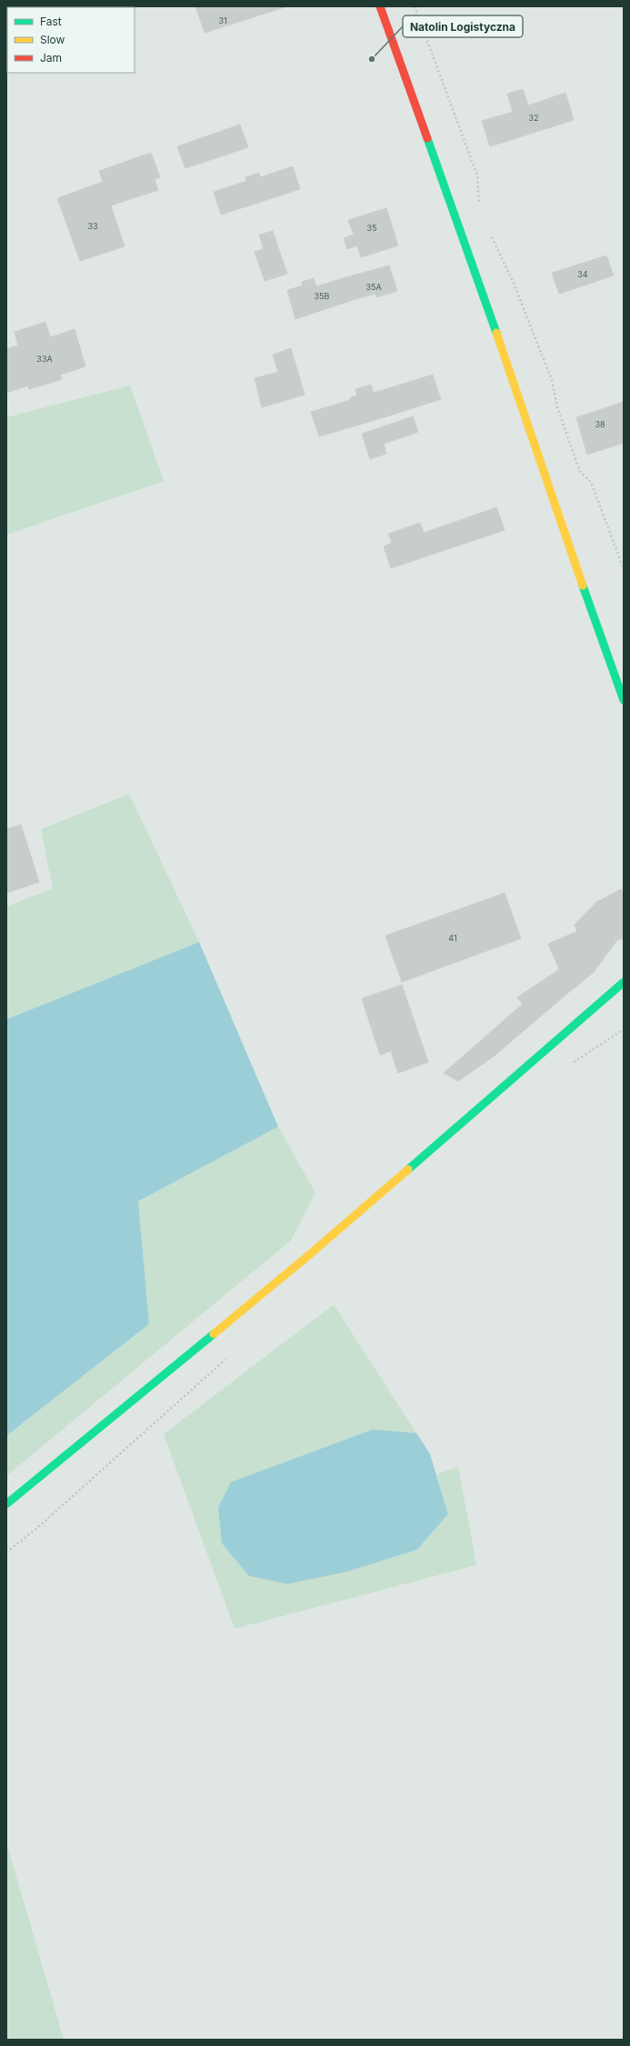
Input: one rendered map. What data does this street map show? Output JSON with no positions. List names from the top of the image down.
{
  "places": ["Natolin Logistyczna"],
  "house_numbers": [
    "31",
    "32",
    "33",
    "35",
    "34",
    "35A",
    "35B",
    "33A",
    "38",
    "41"
  ],
  "legend": ["Fast", "Slow", "Jam"]
}
